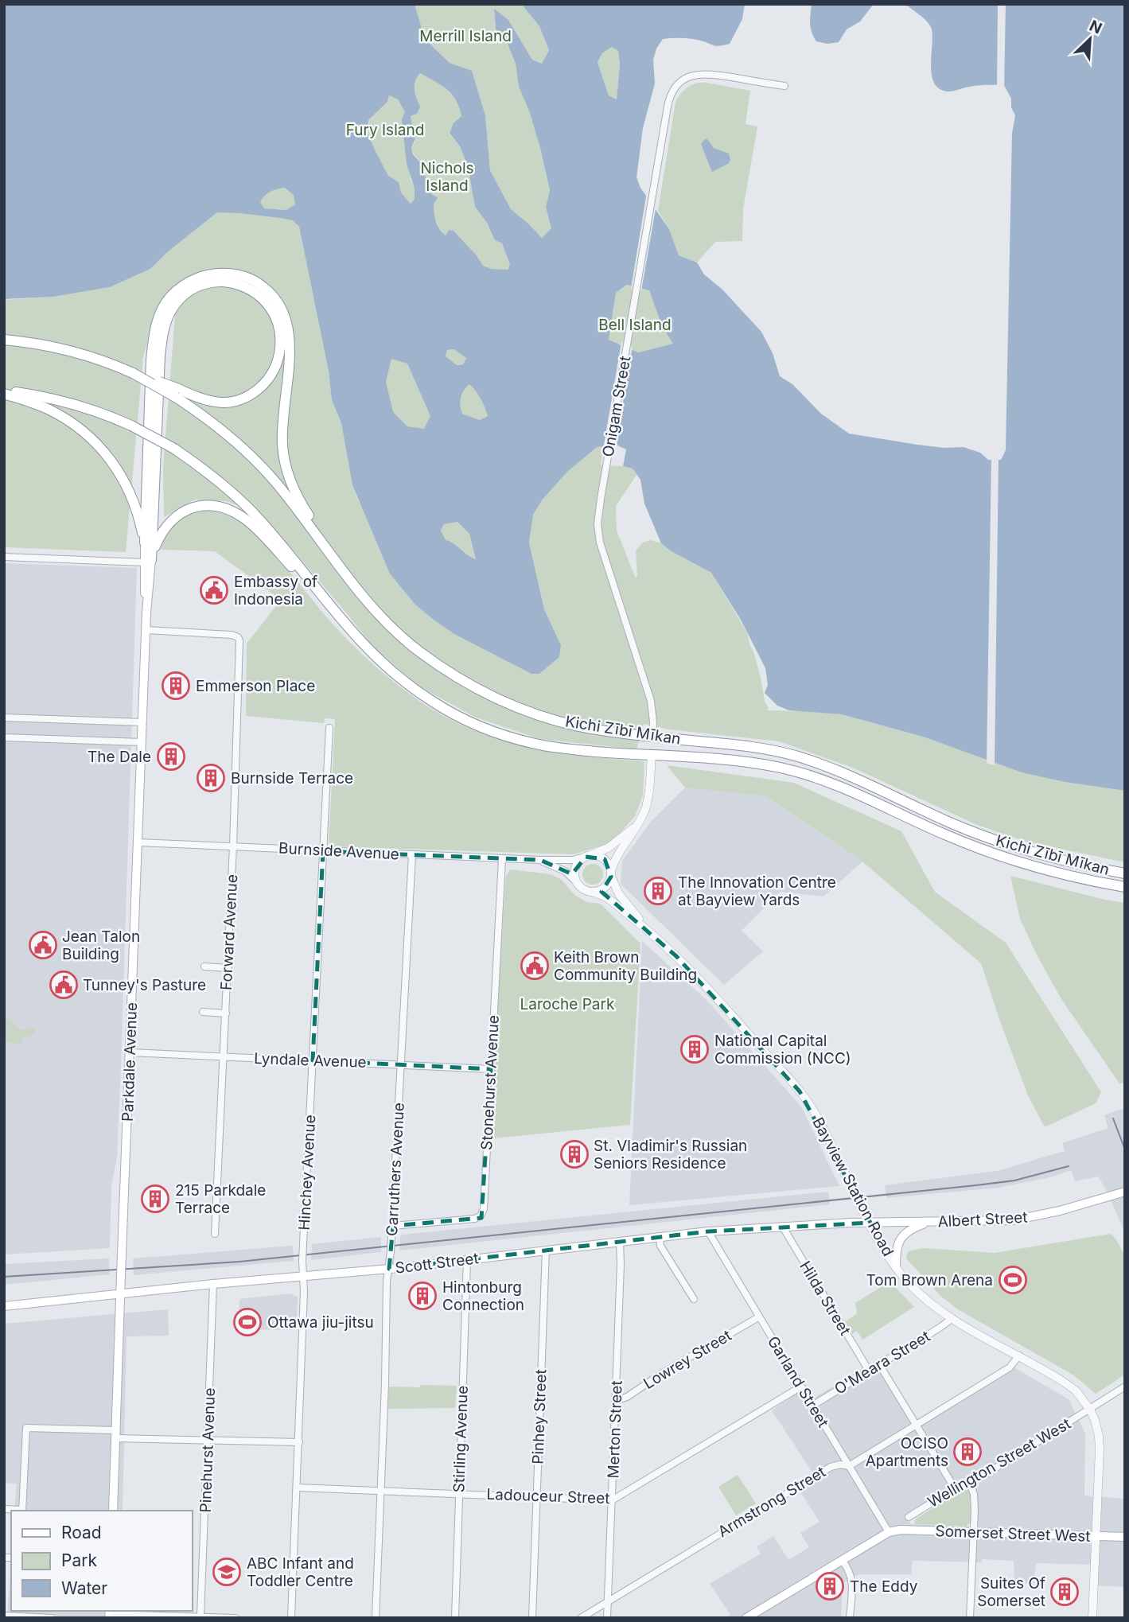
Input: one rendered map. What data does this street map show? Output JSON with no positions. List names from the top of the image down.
{
  "streets": {
    "highway": ["Kichi Zībī Mīkan"],
    "main road": [
      "Parkdale Avenue",
      "Albert Street",
      "Scott Street",
      "Somerset Street West"
    ],
    "street": [
      "Onigam Street",
      "Burnside Avenue",
      "Forward Avenue",
      "Lyndale Avenue",
      "Stonehurst Avenue",
      "Carruthers Avenue",
      "Hinchey Avenue",
      "Bayview Station Road",
      "Hilda Street",
      "Lowrey Street",
      "O'Meara Street",
      "Garland Street",
      "Pinhey Street",
      "Merton Street",
      "Stirling Avenue",
      "Pinehurst Avenue",
      "Wellington Street West",
      "Ladouceur Street",
      "Armstrong Street"
    ]
  },
  "crossings": [
    ["Onigam Street", "Kichi Zībī Mīkan"],
    ["Burnside Avenue", "Forward Avenue"],
    ["Burnside Avenue", "Parkdale Avenue"],
    ["Burnside Avenue", "Stonehurst Avenue"],
    ["Burnside Avenue", "Carruthers Avenue"],
    ["Burnside Avenue", "Hinchey Avenue"],
    ["Burnside Avenue", "Bayview Station Road"],
    ["Forward Avenue", "Lyndale Avenue"],
    ["Forward Avenue", "Parkdale Avenue"],
    ["Lyndale Avenue", "Parkdale Avenue"],
    ["Lyndale Avenue", "Stonehurst Avenue"],
    ["Lyndale Avenue", "Carruthers Avenue"],
    ["Lyndale Avenue", "Hinchey Avenue"],
    ["Parkdale Avenue", "Scott Street"],
    ["Stonehurst Avenue", "Carruthers Avenue"],
    ["Carruthers Avenue", "Scott Street"],
    ["Carruthers Avenue", "Ladouceur Street"],
    ["Hinchey Avenue", "Scott Street"],
    ["Hinchey Avenue", "Ladouceur Street"],
    ["Bayview Station Road", "Albert Street"],
    ["Bayview Station Road", "Scott Street"],
    ["Bayview Station Road", "O'Meara Street"],
    ["Bayview Station Road", "Wellington Street West"],
    ["Bayview Station Road", "Armstrong Street"],
    ["Albert Street", "Scott Street"],
    ["Scott Street", "Hilda Street"],
    ["Scott Street", "Garland Street"],
    ["Scott Street", "Pinhey Street"],
    ["Scott Street", "Merton Street"],
    ["Scott Street", "Stirling Avenue"],
    ["Scott Street", "Pinehurst Avenue"],
    ["Hilda Street", "O'Meara Street"],
    ["Lowrey Street", "Garland Street"],
    ["Lowrey Street", "Merton Street"],
    ["O'Meara Street", "Garland Street"],
    ["Garland Street", "Ladouceur Street"],
    ["Garland Street", "Armstrong Street"],
    ["Garland Street", "Somerset Street West"],
    ["Pinhey Street", "Ladouceur Street"],
    ["Merton Street", "Ladouceur Street"],
    ["Merton Street", "Armstrong Street"],
    ["Stirling Avenue", "Ladouceur Street"]
  ],
  "parks": [
    "Merrill Island",
    "Fury Island",
    "Nichols Island",
    "Bell Island",
    "Laroche Park"
  ],
  "places": {
    "public building": [
      "Embassy of Indonesia",
      "Jean Talon Building",
      "Keith Brown Community Building",
      "Tunney's Pasture"
    ],
    "building": [
      "Emmerson Place",
      "The Dale",
      "Burnside Terrace",
      "The Innovation Centre at Bayview Yards",
      "National Capital Commission (NCC)",
      "St. Vladimir's Russian Seniors Residence",
      "215 Parkdale Terrace",
      "Hintonburg Connection",
      "OCISO Apartments",
      "The Eddy",
      "Suites Of Somerset"
    ],
    "sports": ["Tom Brown Arena", "Ottawa jiu-jitsu"],
    "school or university": ["ABC Infant and Toddler Centre"]
  },
  "legend": ["Road", "Park", "Water"],
  "north": "top right"
}
